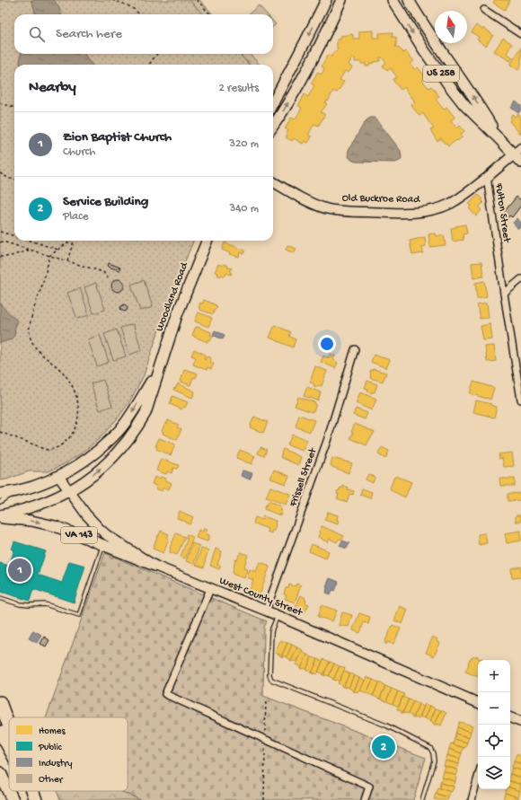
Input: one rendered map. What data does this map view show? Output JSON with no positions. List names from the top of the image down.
{
  "streets": {
    "main road": [
      "US 258",
      "Old Buckroe Road",
      "Woodland Road",
      "VA 143",
      "West County Street"
    ],
    "street": ["Fulton Street", "Frissell Street"]
  },
  "crossings": [
    ["US 258", "Old Buckroe Road"],
    ["Old Buckroe Road", "Fulton Street"],
    ["Woodland Road", "VA 143"],
    ["Woodland Road", "West County Street"],
    ["Frissell Street", "West County Street"],
    ["VA 143", "West County Street"]
  ],
  "legend": [
    "Homes",
    "Public",
    "Industry",
    "Other"
  ],
  "north": "top",
  "page": {
    "search": "Search here",
    "heading": ["Nearby", "2 results"],
    "list": [
      {
        "mark": "1",
        "name": "Zion Baptist Church",
        "note": "Church",
        "value": "320 m"
      },
      {
        "mark": "2",
        "name": "Service Building",
        "note": "Place",
        "value": "340 m"
      }
    ],
    "pins": ["1", "2"],
    "map_buttons": ["+", "−"]
  }
}
